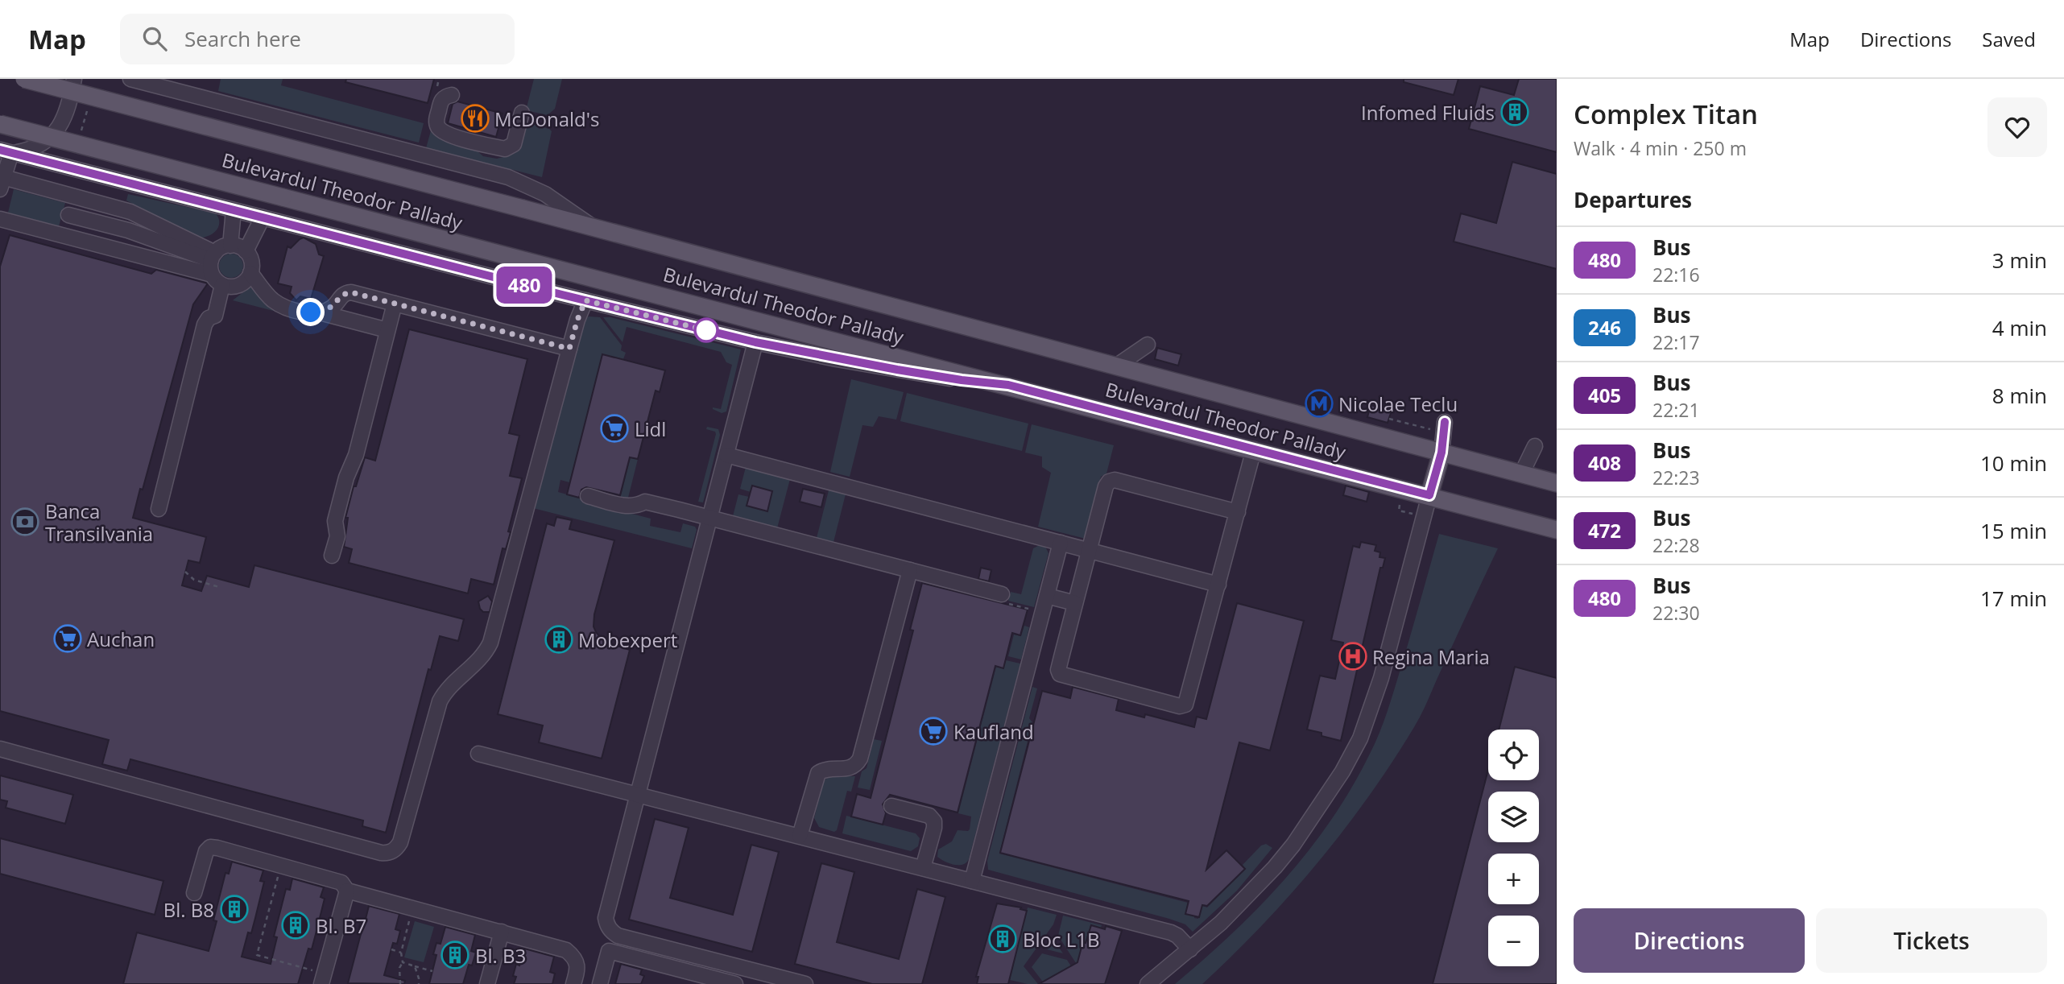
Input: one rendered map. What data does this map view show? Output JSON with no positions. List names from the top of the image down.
{
  "streets": {
    "main road": ["Bulevardul Theodor Pallady"]
  },
  "places": {
    "building": [
      "Infomed Fluids",
      "Mobexpert",
      "Bl. B8",
      "Bl. B7",
      "Bloc L1B",
      "Bl. B3"
    ],
    "restaurant": ["McDonald's"],
    "metro station": ["Nicolae Teclu"],
    "supermarket": ["Lidl", "Auchan", "Kaufland"],
    "bank": ["Banca Transilvania"],
    "hospital": ["Regina Maria"]
  },
  "lines": ["bus line 480"],
  "page": {
    "header": "Map",
    "search": "Search here",
    "nav": ["Map", "Directions", "Saved"],
    "on_map": "480",
    "heading": [
      ["Complex Titan", "Walk · 4 min · 250 m"],
      "Departures"
    ],
    "list": [
      {
        "mark": "480",
        "name": "Bus",
        "note": "22:16",
        "value": "3 min"
      },
      {
        "mark": "246",
        "name": "Bus",
        "note": "22:17",
        "value": "4 min"
      },
      {
        "mark": "405",
        "name": "Bus",
        "note": "22:21",
        "value": "8 min"
      },
      {
        "mark": "408",
        "name": "Bus",
        "note": "22:23",
        "value": "10 min"
      },
      {
        "mark": "472",
        "name": "Bus",
        "note": "22:28",
        "value": "15 min"
      },
      {
        "mark": "480",
        "name": "Bus",
        "note": "22:30",
        "value": "17 min"
      }
    ],
    "map_buttons": ["+", "−"],
    "buttons": ["Directions", "Tickets"]
  }
}
